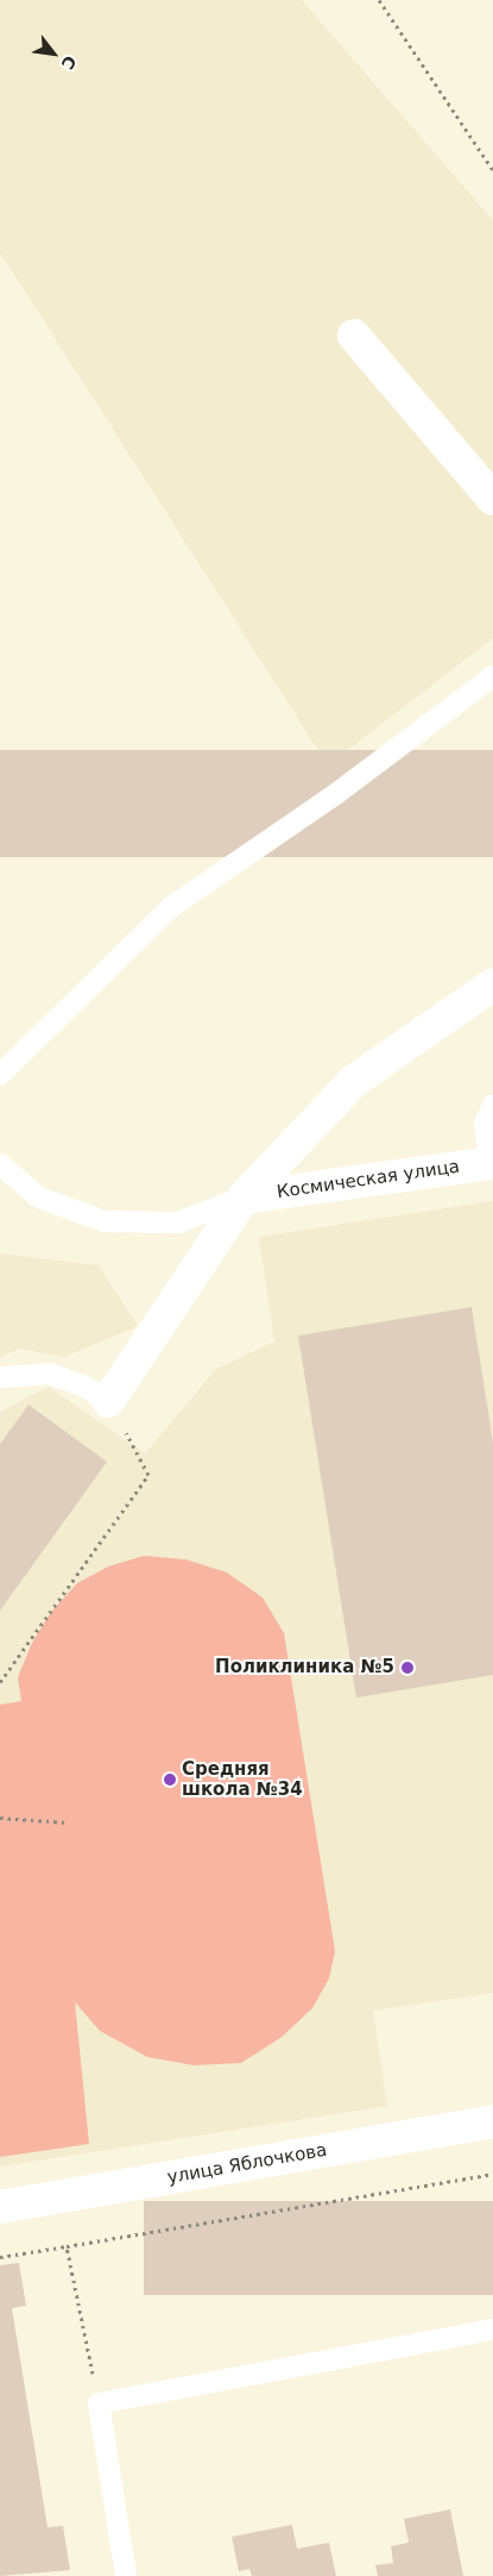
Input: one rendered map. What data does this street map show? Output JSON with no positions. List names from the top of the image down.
{
  "streets": {
    "street": ["Космическая улица", "улица Яблочкова"]
  },
  "places": ["Поликлиника №5", "Средняя школа №34"],
  "north": "bottom right"
}
